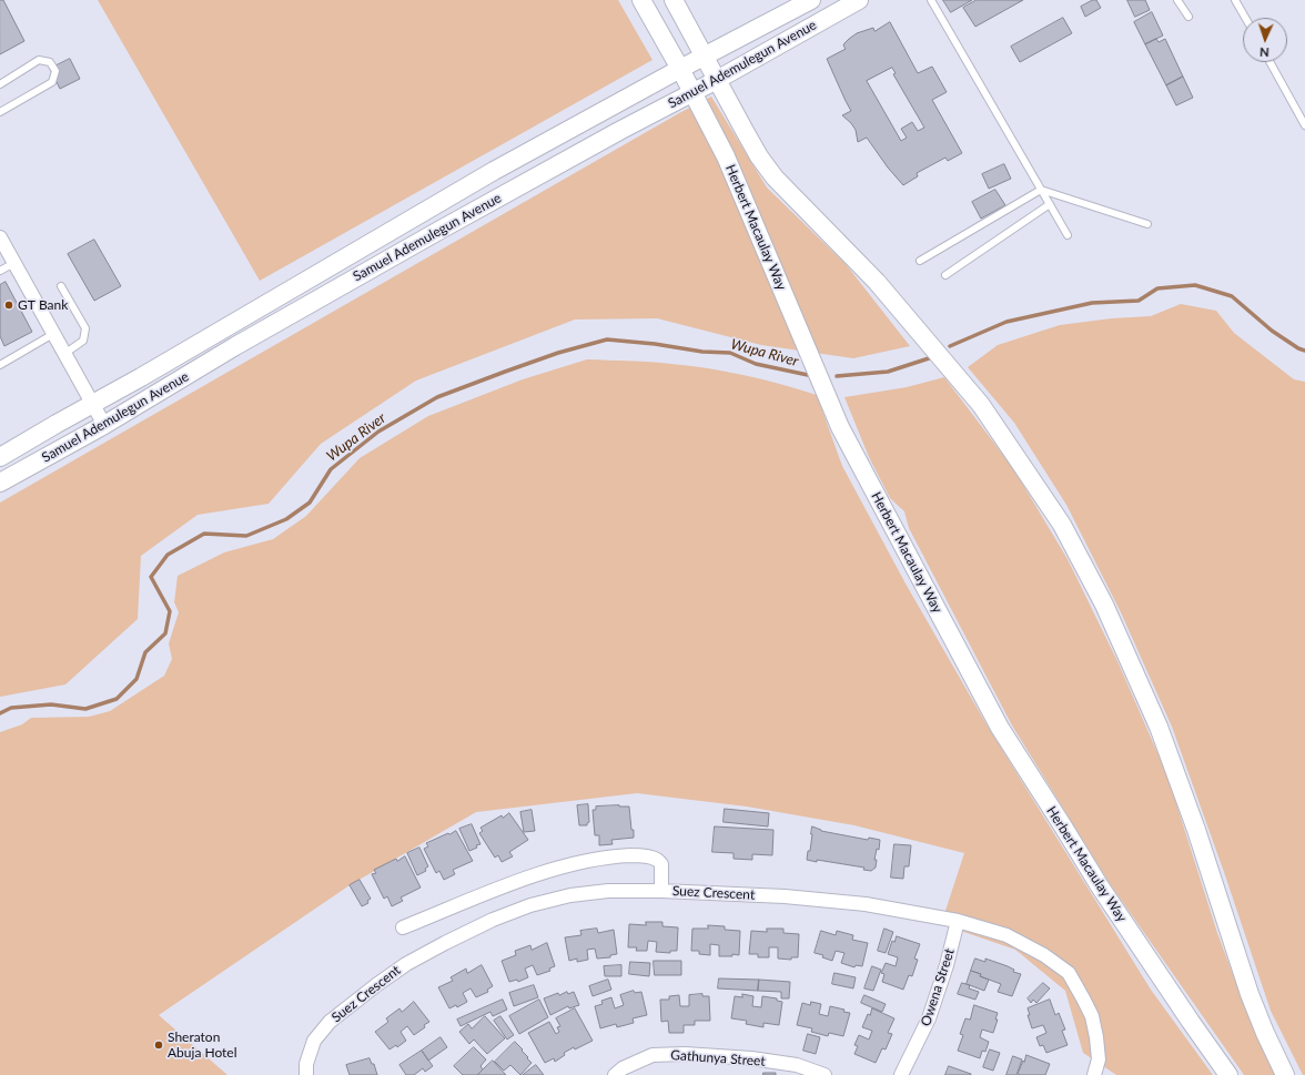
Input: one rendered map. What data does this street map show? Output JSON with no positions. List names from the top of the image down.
{
  "streets": {
    "main road": ["Samuel Ademulegun Avenue", "Herbert Macaulay Way"],
    "street": ["Suez Crescent", "Owena Street", "Gathunya Street"]
  },
  "crossings": [
    ["Samuel Ademulegun Avenue", "Herbert Macaulay Way"],
    ["Suez Crescent", "Owena Street"]
  ],
  "water": ["Wupa River"],
  "places": ["GT Bank", "Sheraton Abuja Hotel"],
  "north": "bottom"
}
